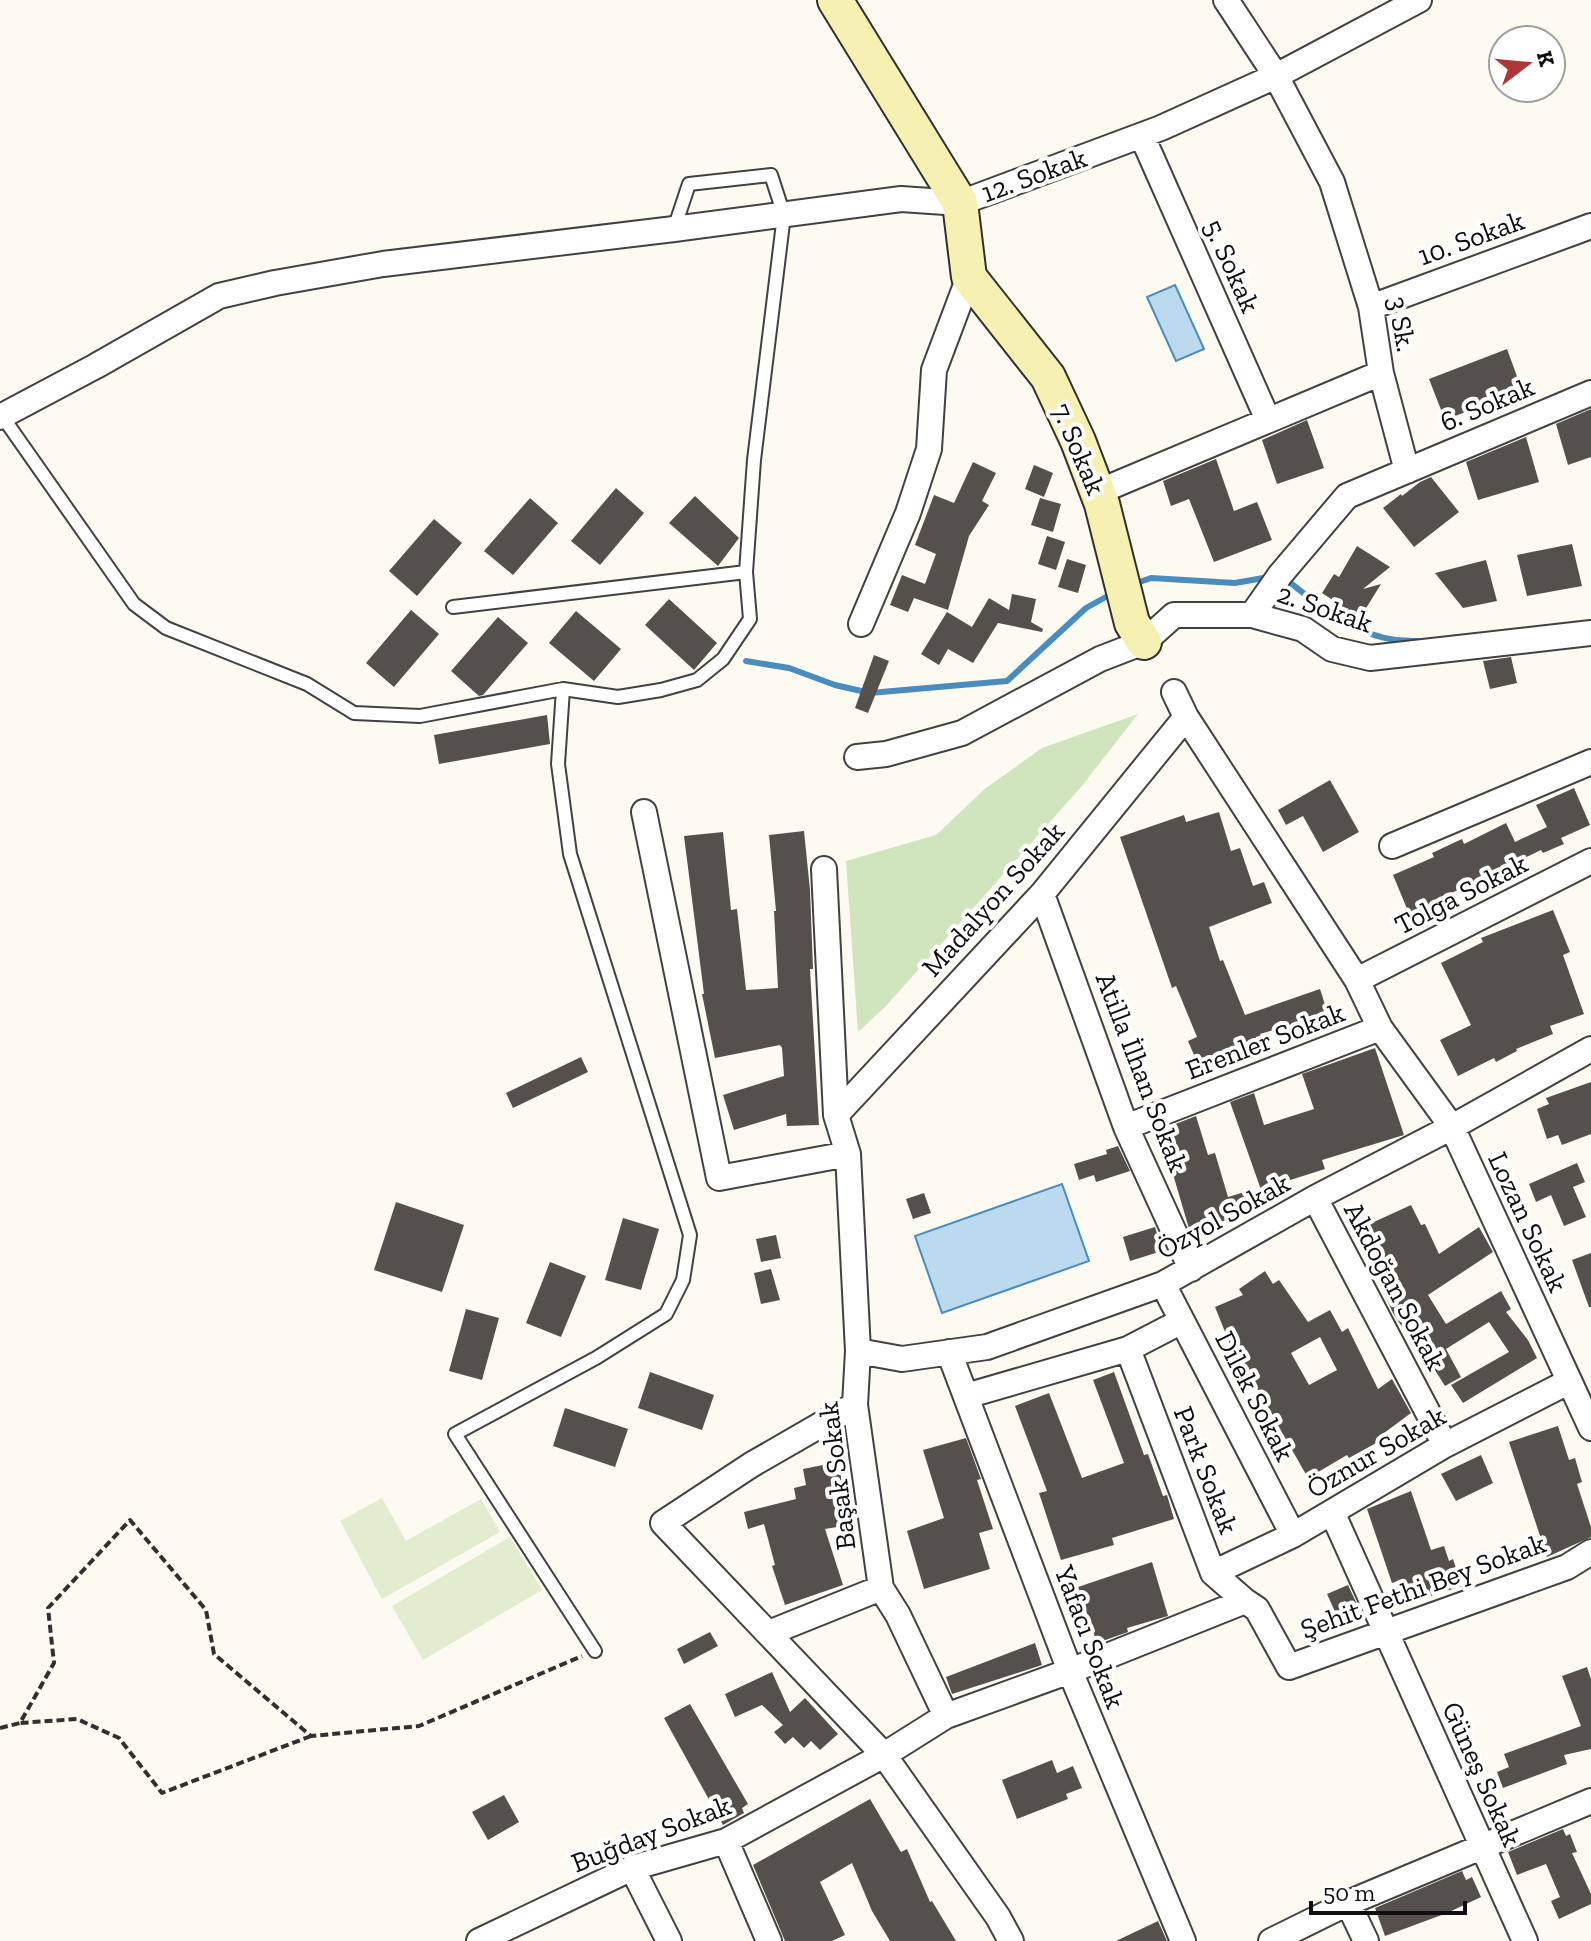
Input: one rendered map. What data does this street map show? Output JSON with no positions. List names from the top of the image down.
{
  "streets": {
    "street": [
      "12. Sokak",
      "10. Sokak",
      "5. Sokak",
      "3 Sk.",
      "6. Sokak",
      "7. Sokak",
      "2. Sokak",
      "Tolga Sokak",
      "Madalyon Sokak",
      "Erenler Sokak",
      "Atilla İlhan Sokak",
      "Özyol Sokak",
      "Lozan Sokak",
      "Akdoğan Sokak",
      "Dilek Sokak",
      "Öznur Sokak",
      "Park Sokak",
      "Başak Sokak",
      "Şehit Fethi Bey Sokak",
      "Yafacı Sokak",
      "Güneş Sokak",
      "Buğday Sokak"
    ]
  },
  "crossings": [
    ["12. Sokak", "5. Sokak"],
    ["12. Sokak", "3 Sk."],
    ["12. Sokak", "7. Sokak"],
    ["10. Sokak", "3 Sk."],
    ["3 Sk.", "6. Sokak"],
    ["7. Sokak", "2. Sokak"],
    ["Madalyon Sokak", "Atilla İlhan Sokak"],
    ["Madalyon Sokak", "Başak Sokak"],
    ["Erenler Sokak", "Atilla İlhan Sokak"],
    ["Atilla İlhan Sokak", "Özyol Sokak"],
    ["Özyol Sokak", "Lozan Sokak"],
    ["Özyol Sokak", "Akdoğan Sokak"],
    ["Özyol Sokak", "Dilek Sokak"],
    ["Özyol Sokak", "Başak Sokak"],
    ["Özyol Sokak", "Yafacı Sokak"],
    ["Lozan Sokak", "Öznur Sokak"],
    ["Akdoğan Sokak", "Öznur Sokak"],
    ["Dilek Sokak", "Öznur Sokak"],
    ["Öznur Sokak", "Park Sokak"],
    ["Öznur Sokak", "Güneş Sokak"],
    ["Park Sokak", "Şehit Fethi Bey Sokak"],
    ["Şehit Fethi Bey Sokak", "Güneş Sokak"]
  ],
  "scale_bar": "50 m",
  "north": "right"
}
